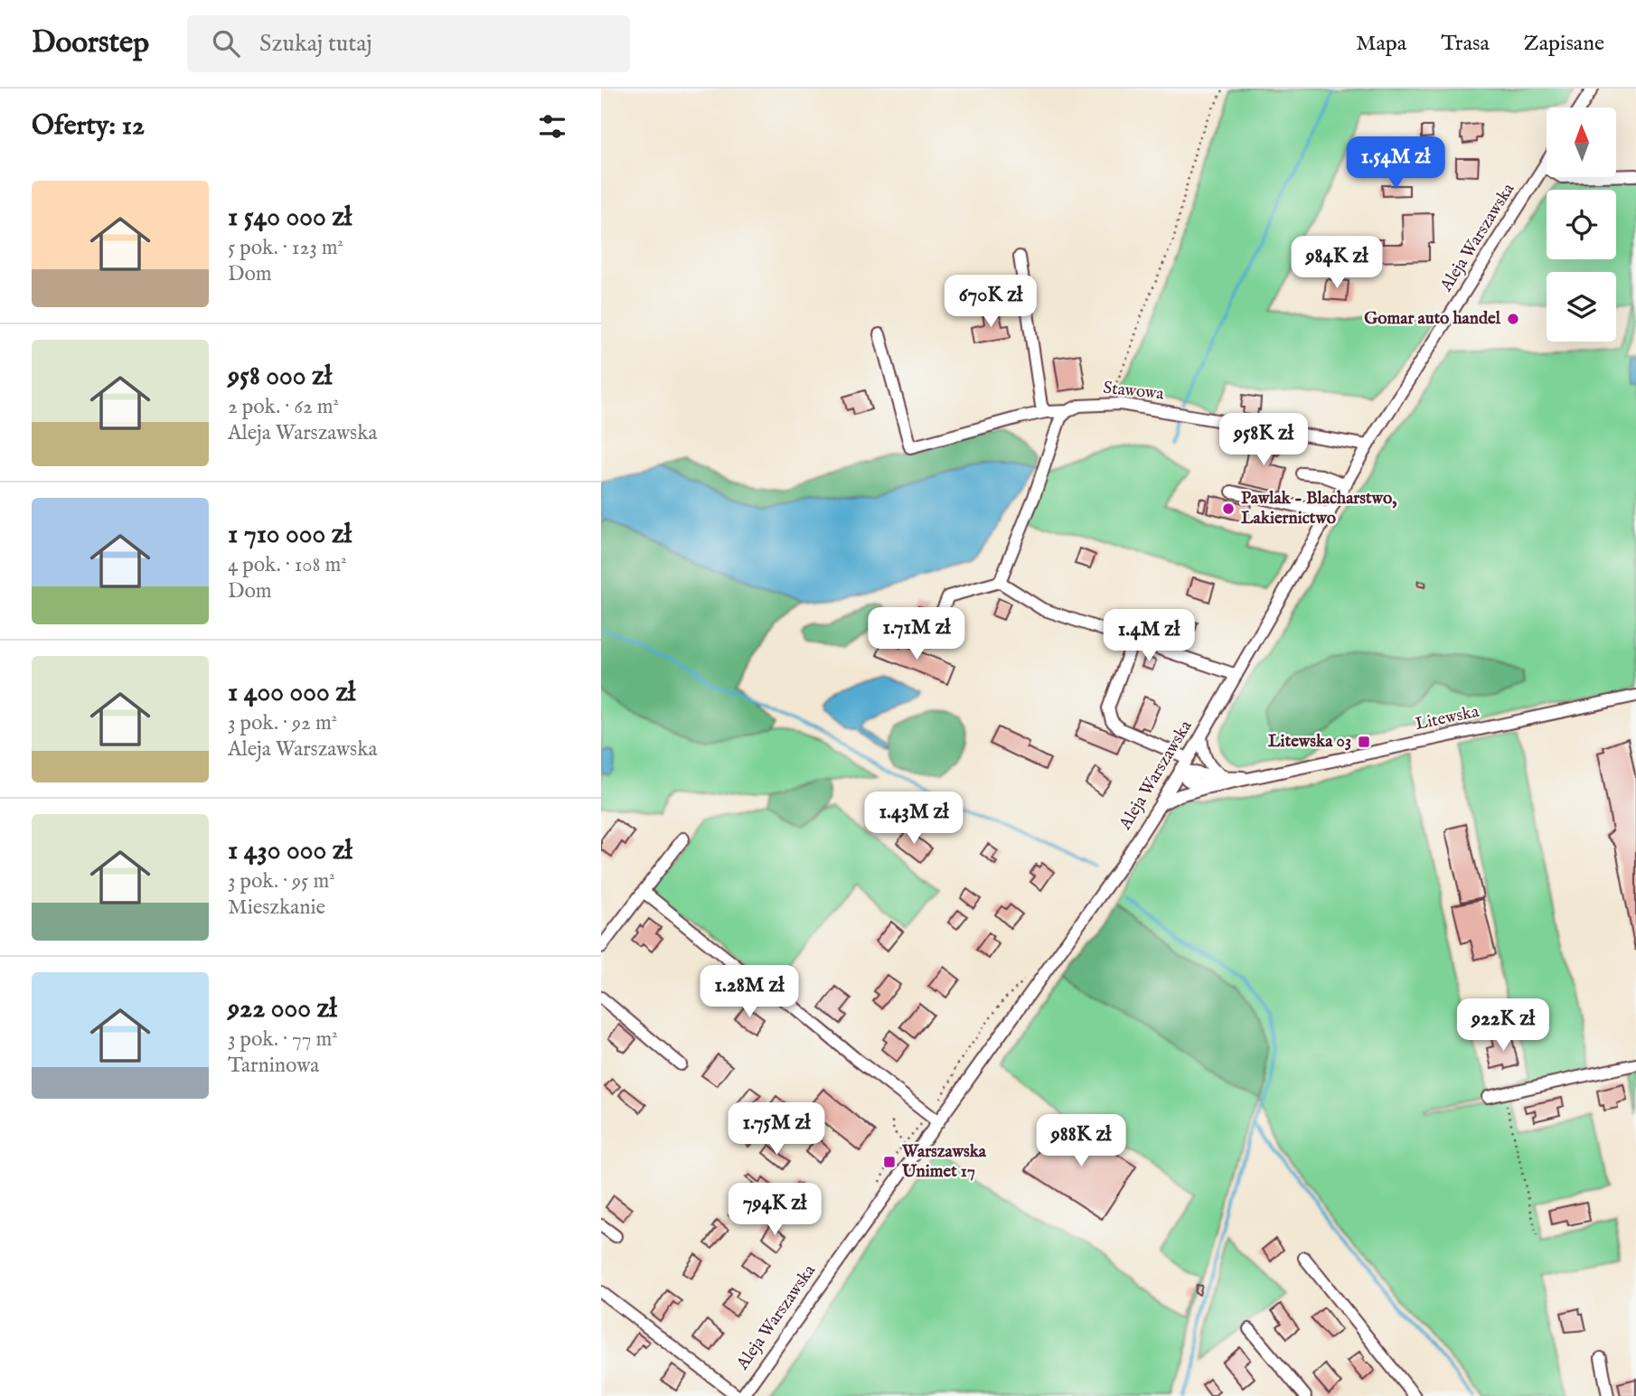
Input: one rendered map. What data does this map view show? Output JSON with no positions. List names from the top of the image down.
{
  "streets": {
    "street": ["Aleja Warszawska", "Stawowa", "Litewska"]
  },
  "crossings": [
    ["Aleja Warszawska", "Stawowa"]
  ],
  "places": {
    "other": ["Gomar auto handel", "Pawlak - Blacharstwo, Lakiernictwo"],
    "transit": ["Litewska 03", "Warszawska Unimet 17"]
  },
  "north": "top",
  "page": {
    "header": "Doorstep",
    "search": "Szukaj tutaj",
    "nav": ["Mapa", "Trasa", "Zapisane"],
    "heading": "Oferty: 12",
    "price": [
      "1.54M zł",
      "984K zł",
      "670K zł",
      "958K zł",
      "1.71M zł",
      "1.4M zł",
      "1.43M zł",
      "1.28M zł",
      "922K zł",
      "1.75M zł",
      "988K zł",
      "794K zł"
    ],
    "list": [
      {
        "name": "1 540 000 zł",
        "note": "5 pok. · 123 m² · Dom"
      },
      {
        "name": "958 000 zł",
        "note": "2 pok. · 62 m² · Aleja Warszawska"
      },
      {
        "name": "1 710 000 zł",
        "note": "4 pok. · 108 m² · Dom"
      },
      {
        "name": "1 400 000 zł",
        "note": "3 pok. · 92 m² · Aleja Warszawska"
      },
      {
        "name": "1 430 000 zł",
        "note": "3 pok. · 95 m² · Mieszkanie"
      },
      {
        "name": "922 000 zł",
        "note": "3 pok. · 77 m² · Tarninowa"
      }
    ]
  }
}
